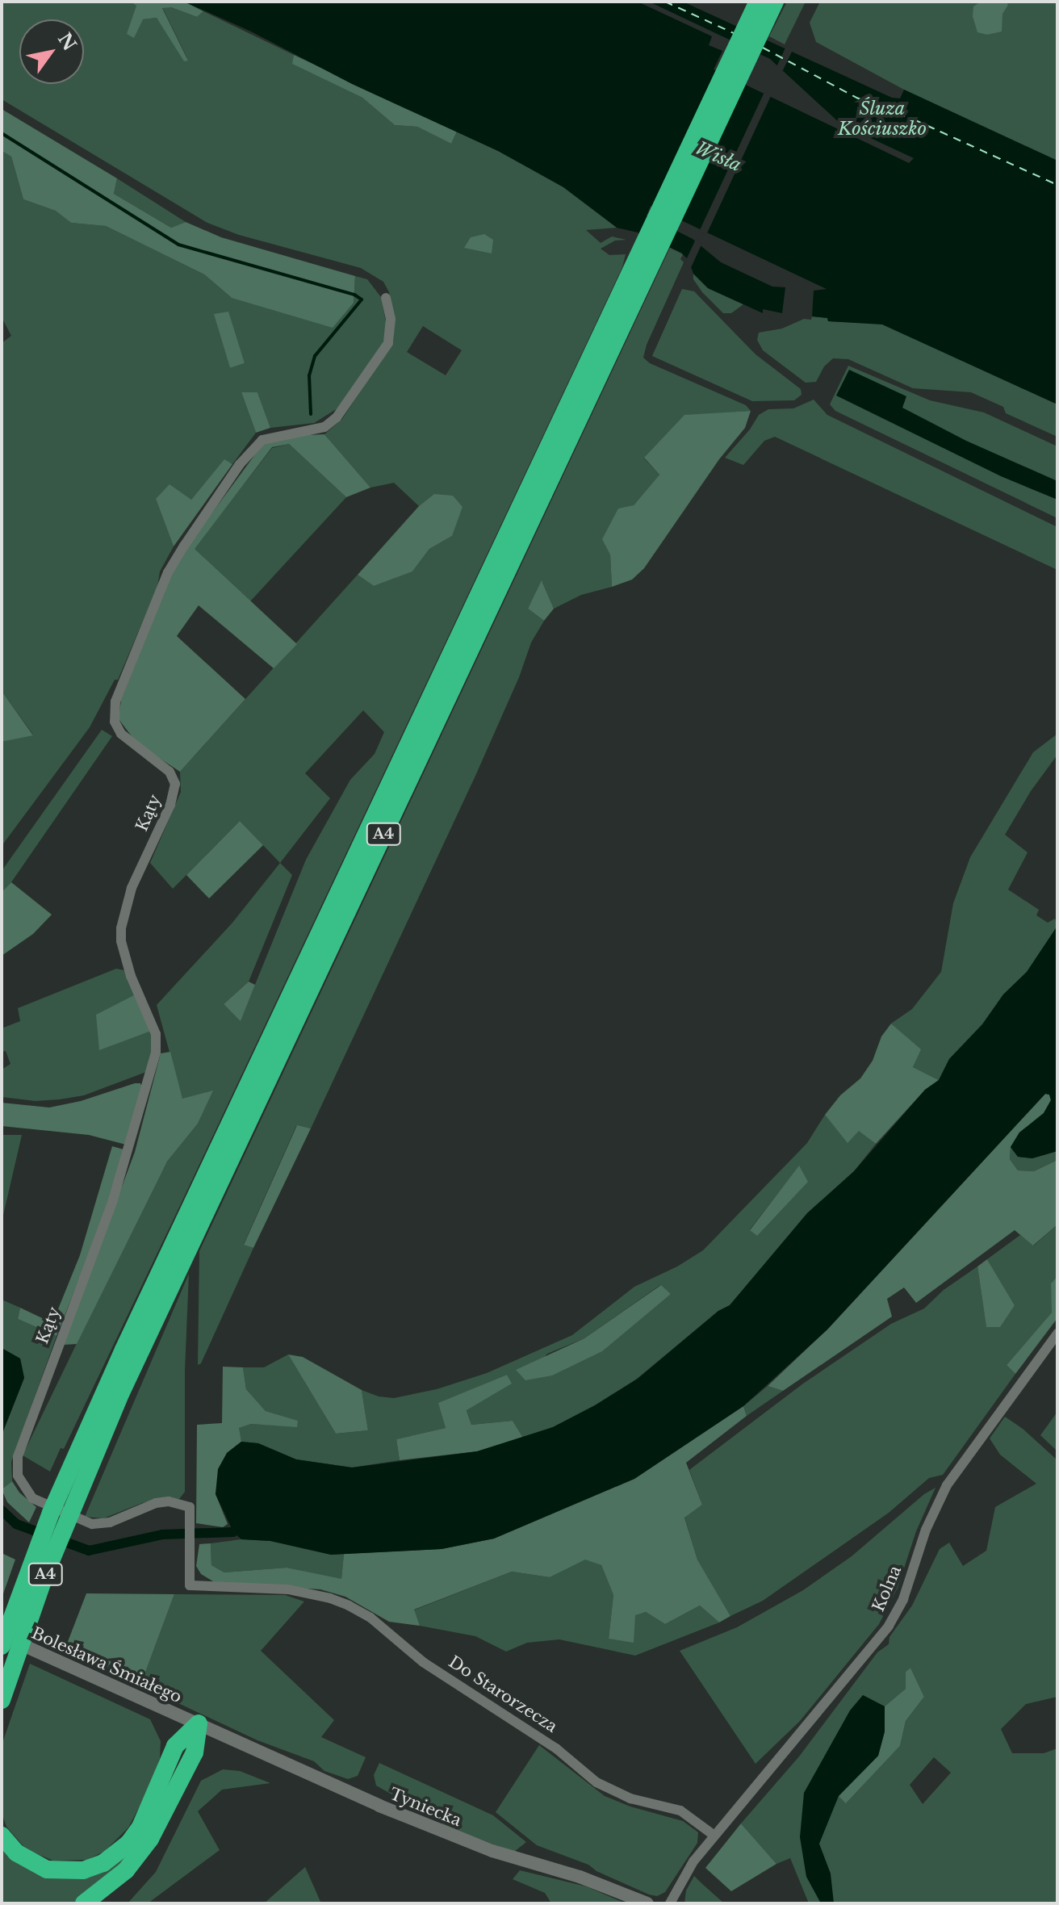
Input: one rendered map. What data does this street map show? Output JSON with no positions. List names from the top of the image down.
{
  "streets": {
    "highway": ["A4"],
    "street": [
      "Kąty",
      "Kolna",
      "Bolesława Śmiałego",
      "Do Starorzecza",
      "Tyniecka"
    ]
  },
  "crossings": [
    ["Kąty", "Do Starorzecza"],
    ["Kolna", "Do Starorzecza"],
    ["Bolesława Śmiałego", "Tyniecka"]
  ],
  "water": ["Śluza Kościuszko", "Wisła"],
  "north": "top right"
}
